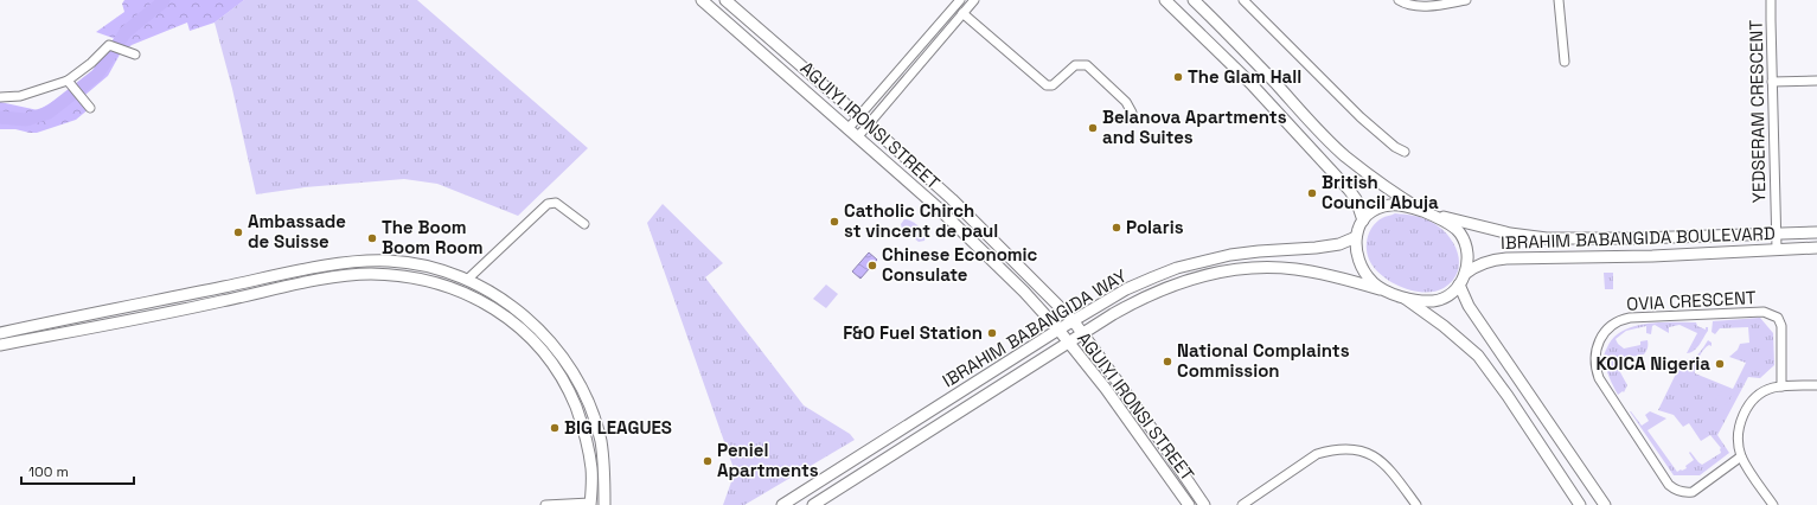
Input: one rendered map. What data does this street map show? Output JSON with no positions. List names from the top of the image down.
{
  "streets": {
    "main road": ["AGUIYI IRONSI STREET", "IBRAHIM BABANGIDA BOULEVARD", "IBRAHIM BABANGIDA WAY"],
    "street": ["YEDSERAM CRESCENT", "OVIA CRESCENT"]
  },
  "crossings": [
    ["YEDSERAM CRESCENT", "IBRAHIM BABANGIDA BOULEVARD"],
    ["AGUIYI IRONSI STREET", "IBRAHIM BABANGIDA WAY"],
    ["IBRAHIM BABANGIDA BOULEVARD", "IBRAHIM BABANGIDA WAY"]
  ],
  "places": [
    "The Glam Hall",
    "Belanova Apartments and Suites",
    "British Council Abuja",
    "Catholic Chirch st vincent de paul",
    "Polaris",
    "Ambassade de Suisse",
    "The Boom Boom Room",
    "Chinese Economic Consulate",
    "F&O Fuel Station",
    "National Complaints Commission",
    "KOICA Nigeria",
    "BIG LEAGUES",
    "Peniel Apartments"
  ],
  "scale_bar": "100 m"
}
